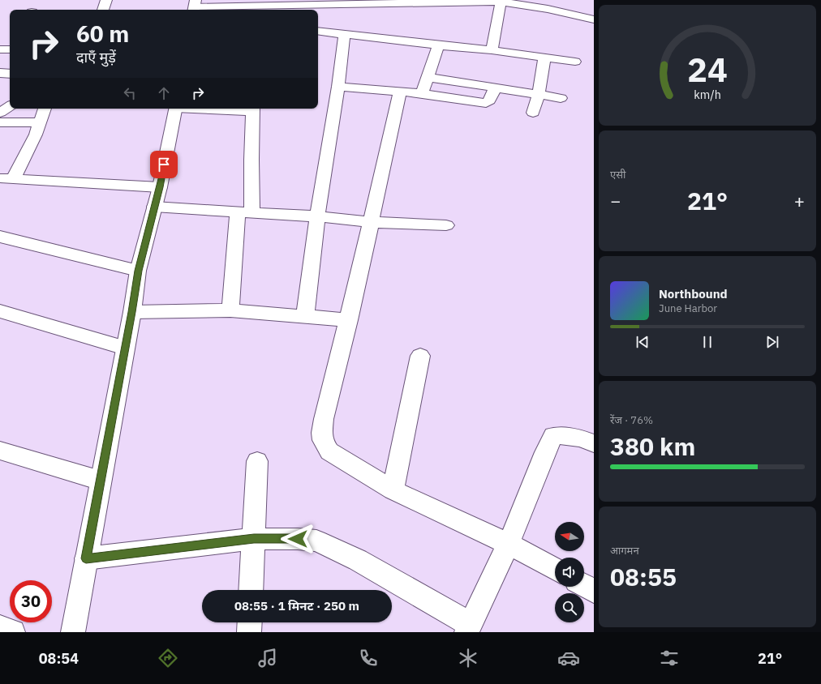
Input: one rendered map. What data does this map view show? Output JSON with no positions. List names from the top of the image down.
{
  "north": "left",
  "page": {
    "turn": ["60 m", "दाएँ मुड़ें"],
    "tile": [
      "एसी",
      ["रेंज · 76%", "380 km"],
      ["आगमन", "08:55"]
    ],
    "heat": ["−", "21°", "+"],
    "song": ["Northbound", "June Harbor"],
    "limit": "30",
    "trip": "08:55 · 1 मिनट · 250 m",
    "tabs": ["08:54", "21°"],
    "gauge": ["24", "km/h"]
  }
}
